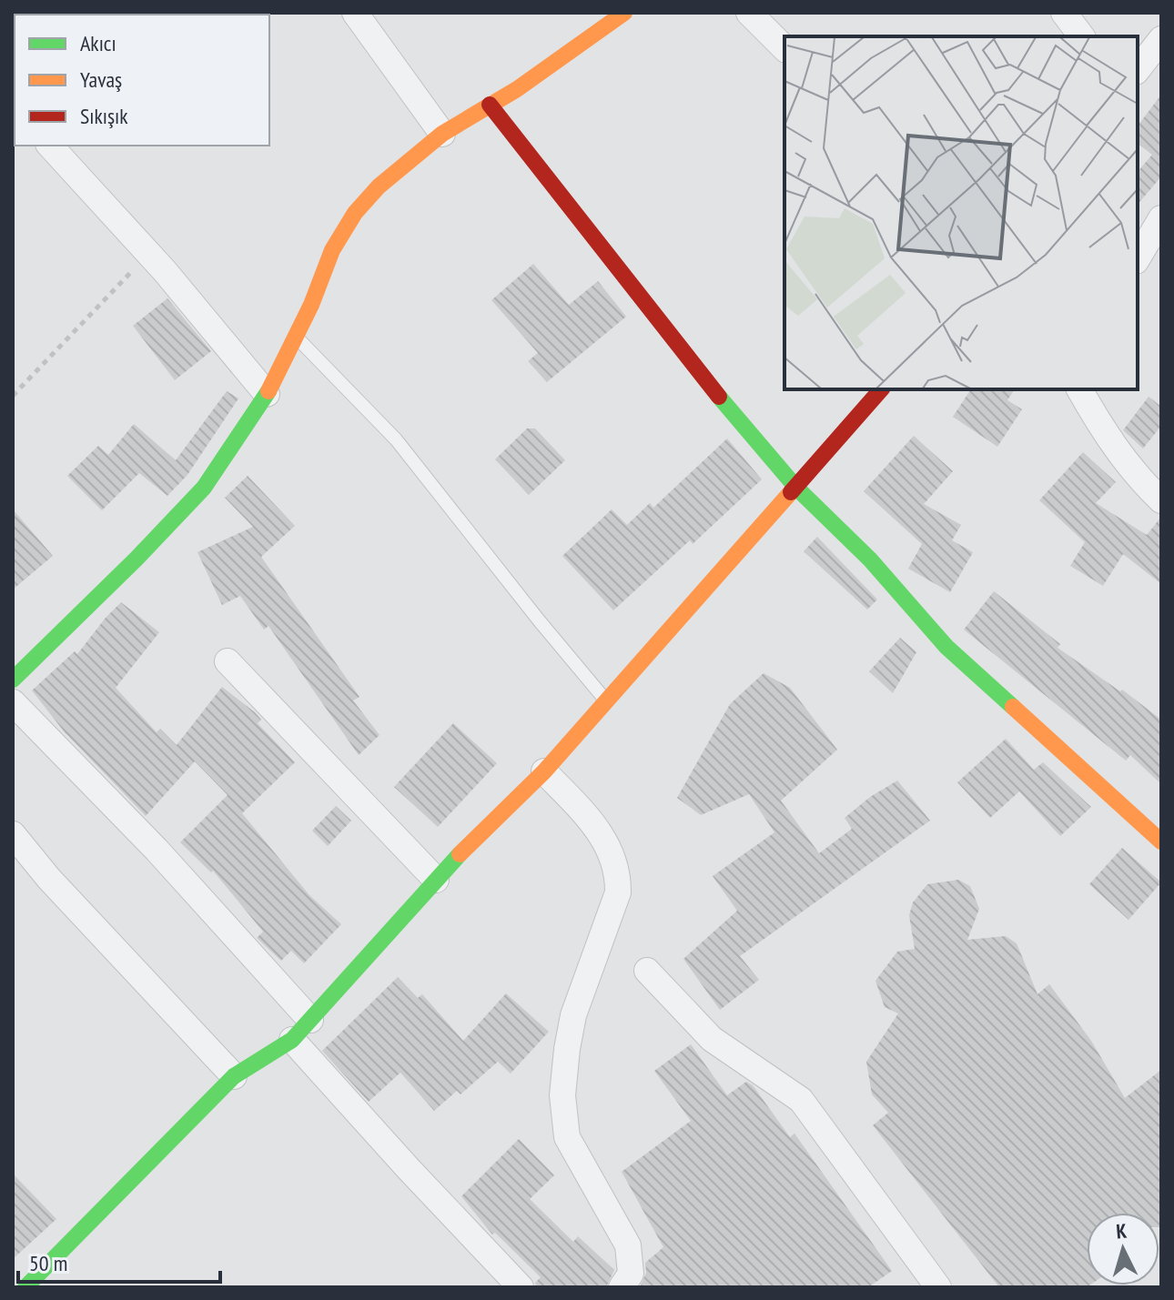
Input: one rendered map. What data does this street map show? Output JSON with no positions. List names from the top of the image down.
{
  "legend": ["Akıcı", "Yavaş", "Sıkışık"],
  "scale_bar": "50 m",
  "north": "top"
}
